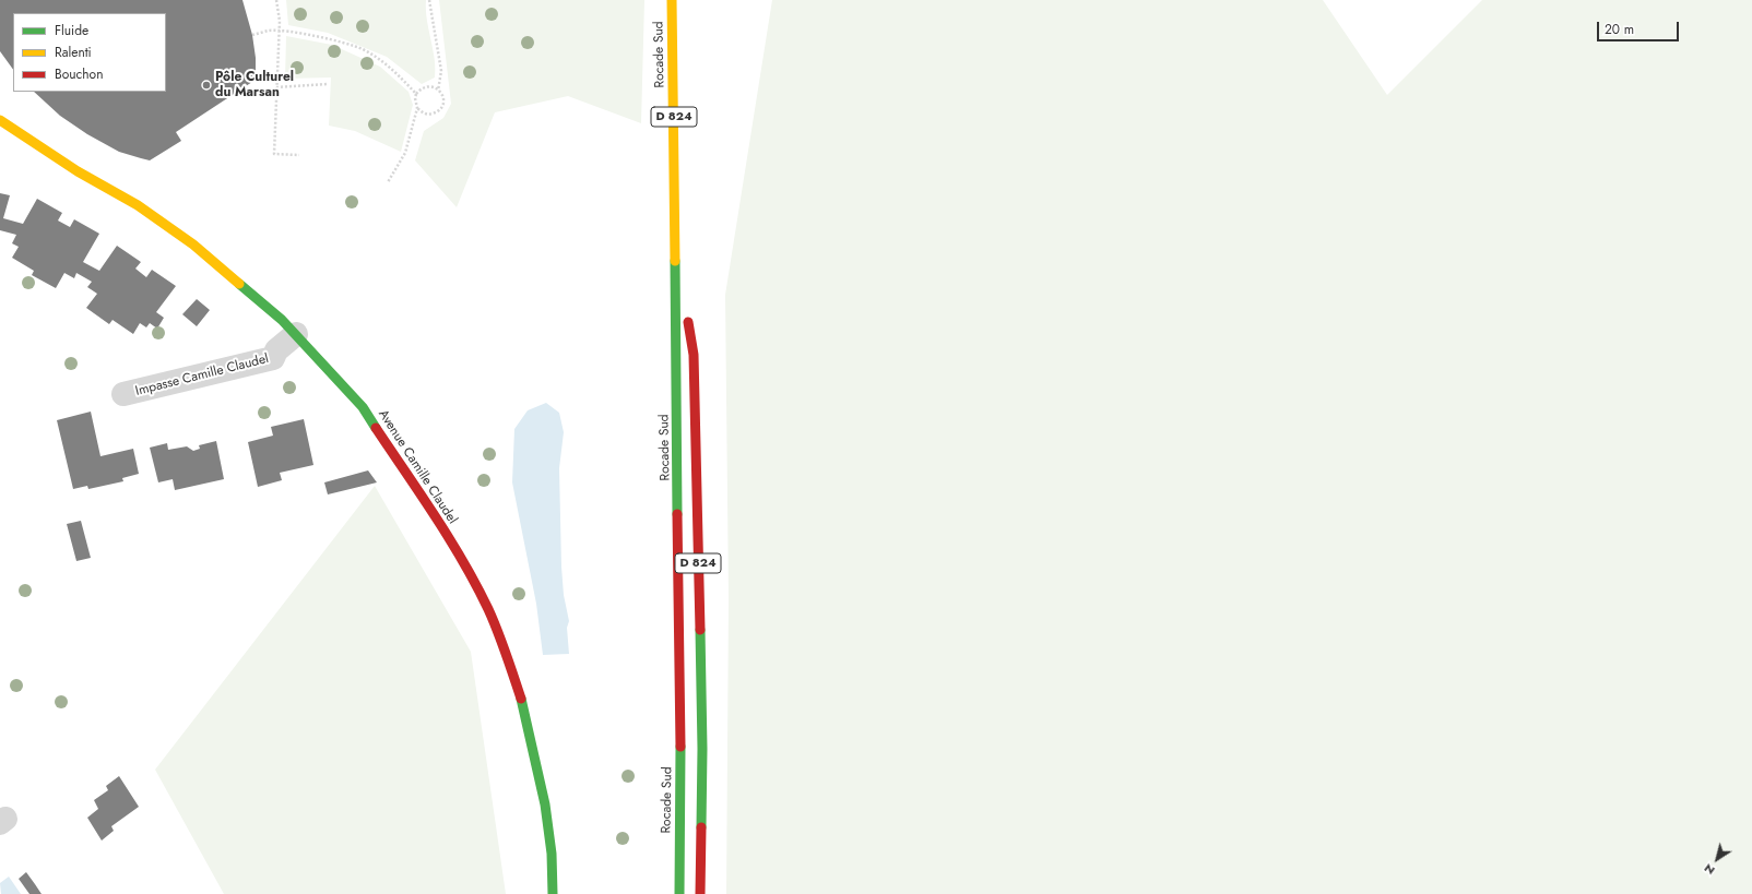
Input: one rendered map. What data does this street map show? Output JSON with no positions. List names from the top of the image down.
{
  "streets": {
    "main road": ["Rocade Sud", "D 824", "Avenue Camille Claudel"],
    "street": ["Impasse Camille Claudel"]
  },
  "crossings": [
    ["Rocade Sud", "D 824"],
    ["Impasse Camille Claudel", "Avenue Camille Claudel"]
  ],
  "places": ["Pôle Culturel du Marsan"],
  "legend": ["Fluide", "Ralenti", "Bouchon"],
  "scale_bar": "20 m",
  "north": "bottom left"
}
